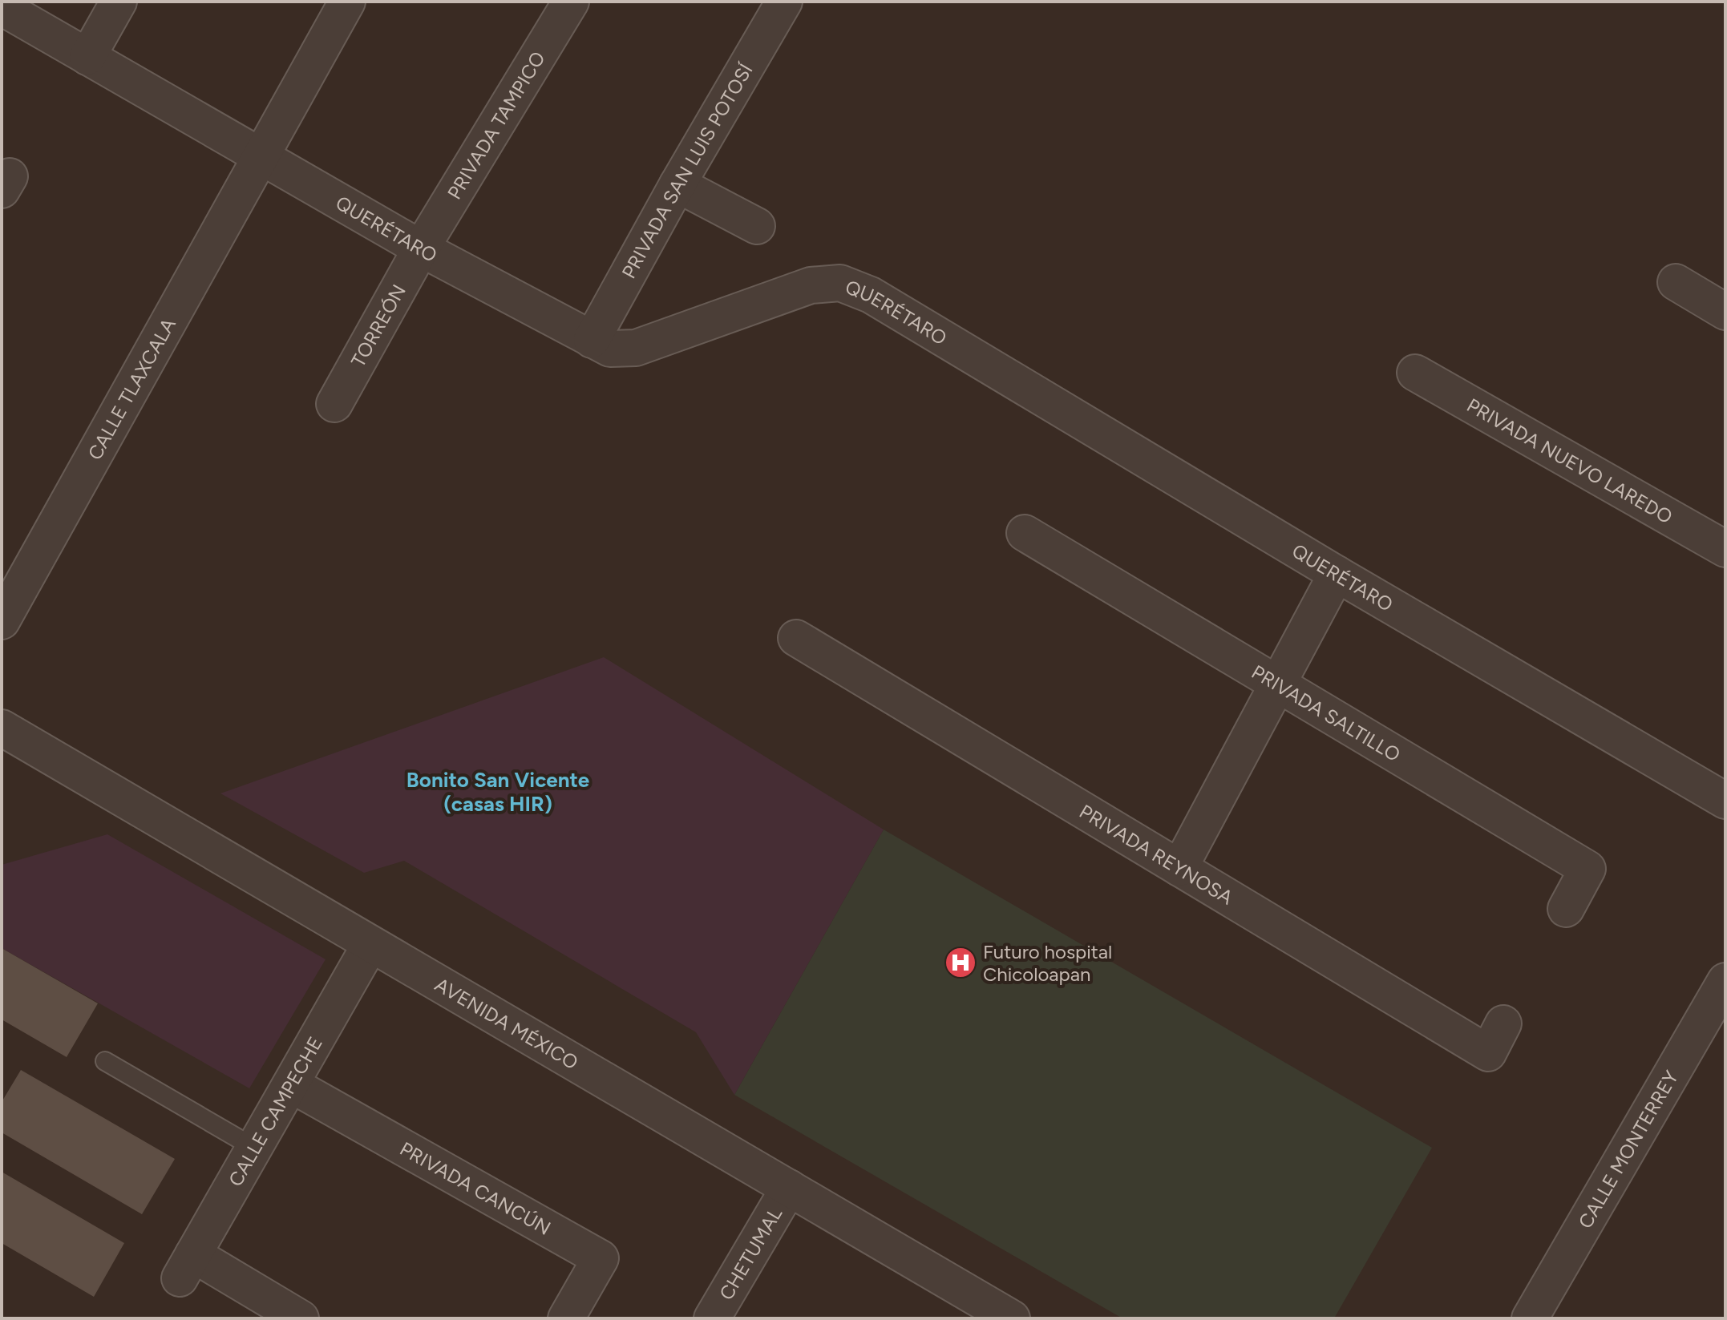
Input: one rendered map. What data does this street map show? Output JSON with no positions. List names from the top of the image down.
{
  "streets": {
    "street": [
      "PRIVADA TAMPICO",
      "PRIVADA SAN LUIS POTOSÍ",
      "QUERÉTARO",
      "TORREÓN",
      "CALLE TLAXCALA",
      "PRIVADA NUEVO LAREDO",
      "PRIVADA SALTILLO",
      "PRIVADA REYNOSA",
      "AVENIDA MÉXICO",
      "CALLE CAMPECHE",
      "CALLE MONTERREY",
      "PRIVADA CANCÚN",
      "CHETUMAL"
    ]
  },
  "crossings": [
    ["PRIVADA TAMPICO", "QUERÉTARO"],
    ["PRIVADA TAMPICO", "TORREÓN"],
    ["PRIVADA SAN LUIS POTOSÍ", "QUERÉTARO"],
    ["QUERÉTARO", "TORREÓN"],
    ["QUERÉTARO", "CALLE TLAXCALA"],
    ["AVENIDA MÉXICO", "CALLE CAMPECHE"],
    ["AVENIDA MÉXICO", "CHETUMAL"],
    ["CALLE CAMPECHE", "PRIVADA CANCÚN"]
  ],
  "districts": ["Bonito San Vicente (casas HIR)"],
  "places": {
    "hospital": ["Futuro hospital Chicoloapan"]
  }
}
